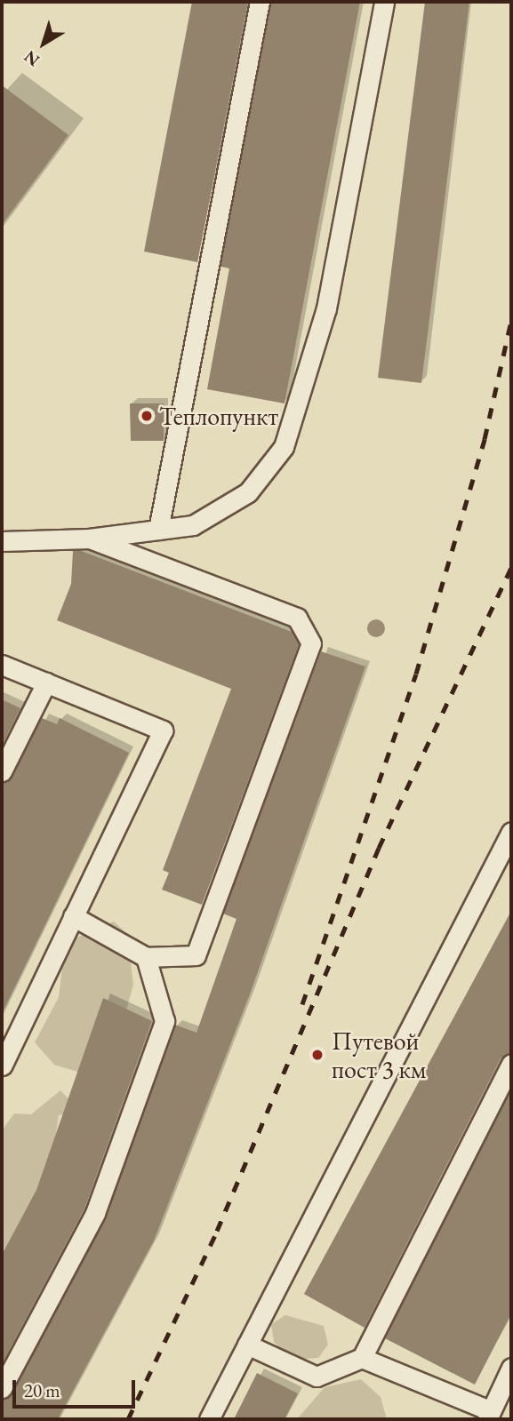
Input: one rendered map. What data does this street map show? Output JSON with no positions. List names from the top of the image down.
{
  "places": ["Теплопункт", "Путевой пост 3 км"],
  "scale_bar": "20 m",
  "north": "bottom left"
}
